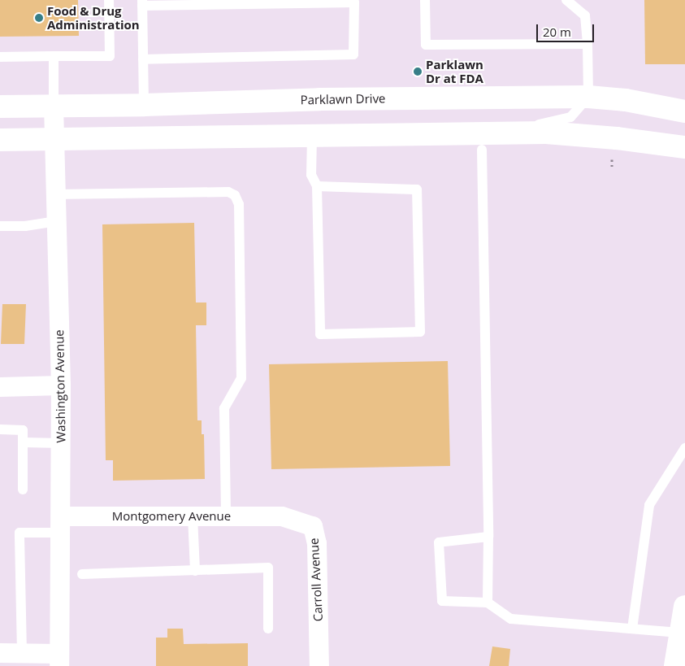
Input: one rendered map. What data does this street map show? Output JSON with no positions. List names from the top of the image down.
{
  "streets": {
    "main road": ["Parklawn Drive"],
    "street": ["Washington Avenue", "Montgomery Avenue", "Carroll Avenue"]
  },
  "crossings": [
    ["Parklawn Drive", "Washington Avenue"],
    ["Washington Avenue", "Montgomery Avenue"],
    ["Montgomery Avenue", "Carroll Avenue"]
  ],
  "places": ["Food & Drug Administration", "Parklawn Dr at FDA"],
  "scale_bar": "20 m"
}
